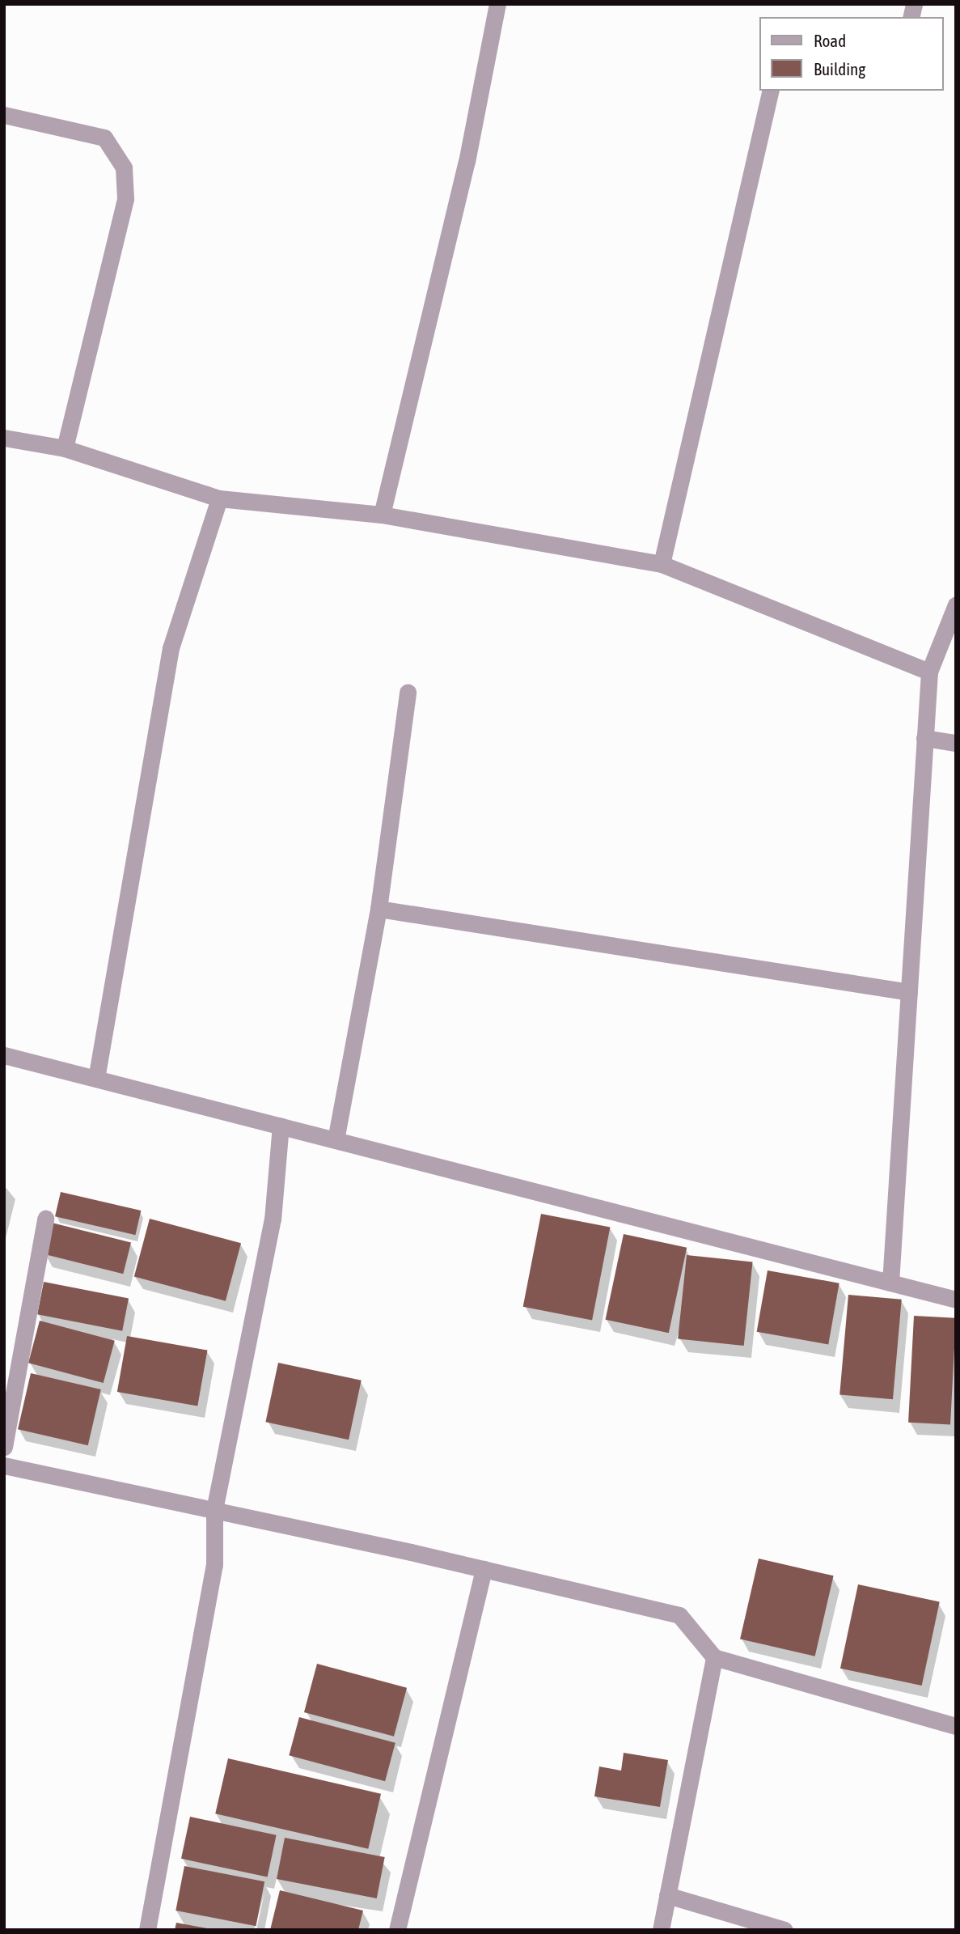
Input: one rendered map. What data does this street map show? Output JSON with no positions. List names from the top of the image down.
{
  "legend": ["Road", "Building"]
}
